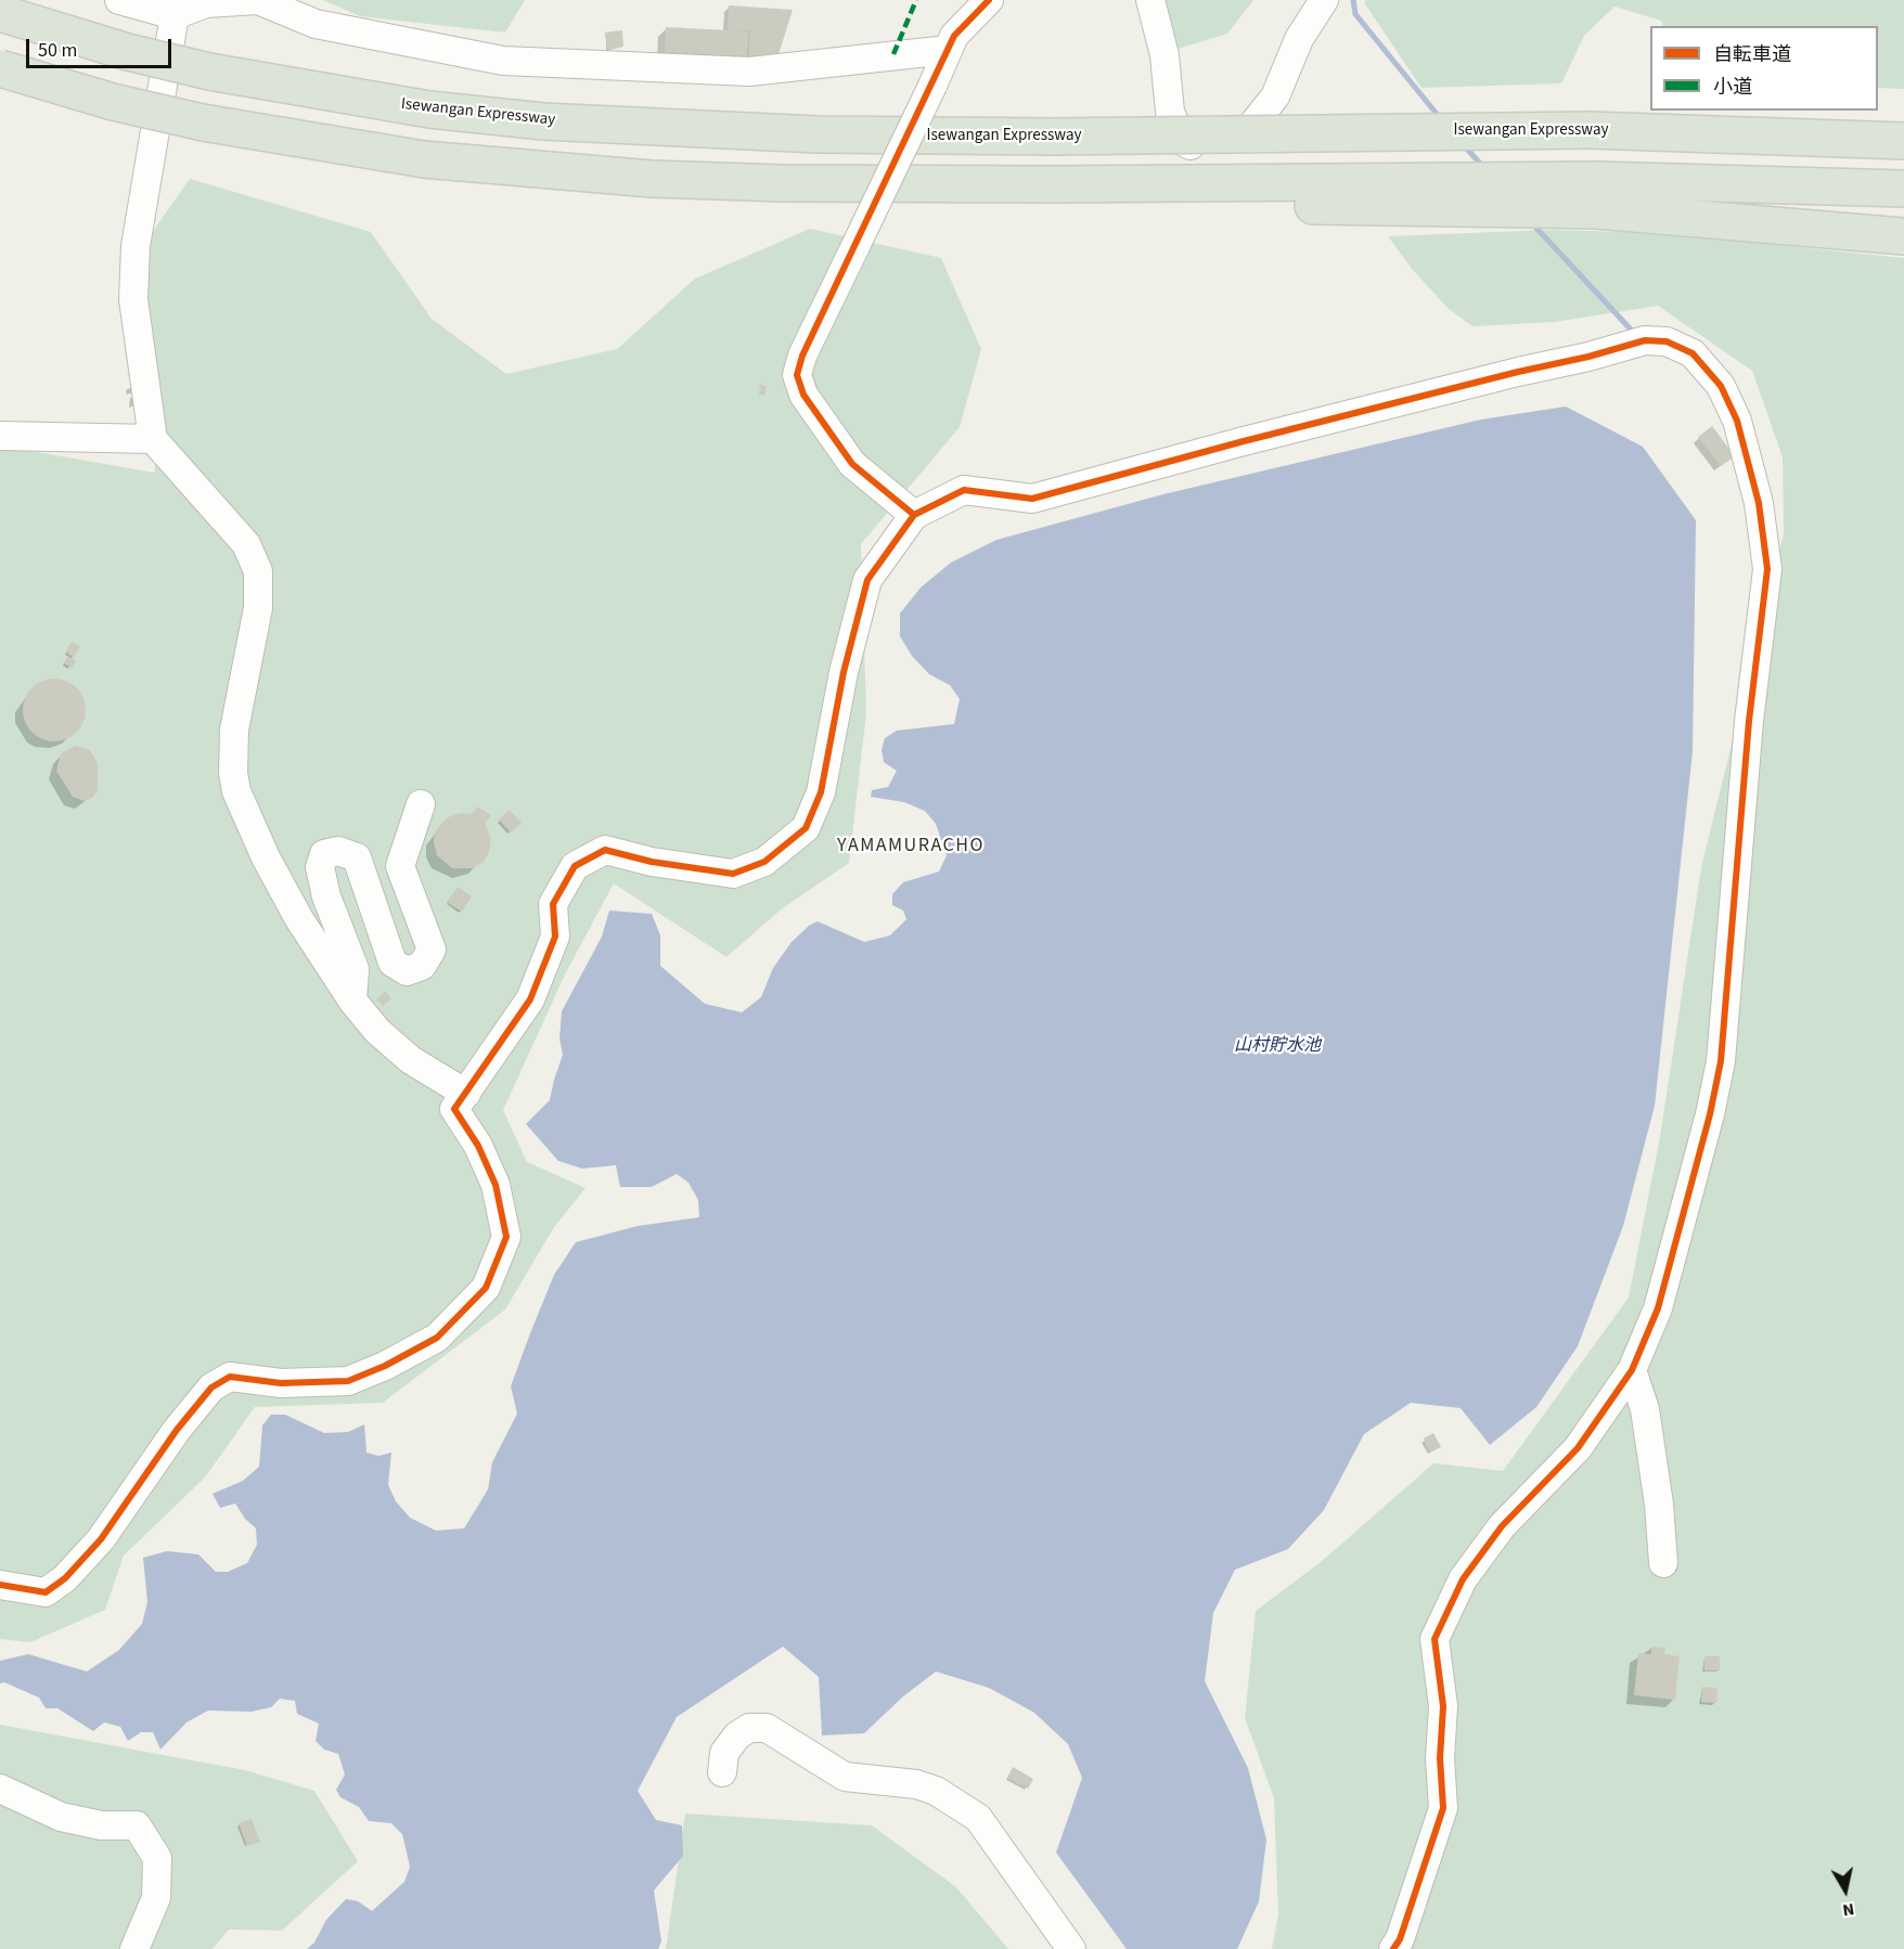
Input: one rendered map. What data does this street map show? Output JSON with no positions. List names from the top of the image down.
{
  "streets": {
    "highway": ["Isewangan Expressway"]
  },
  "districts": ["YAMAMURACHO"],
  "water": ["山村貯水池"],
  "legend": ["自転車道", "小道"],
  "scale_bar": "50 m",
  "north": "bottom"
}
